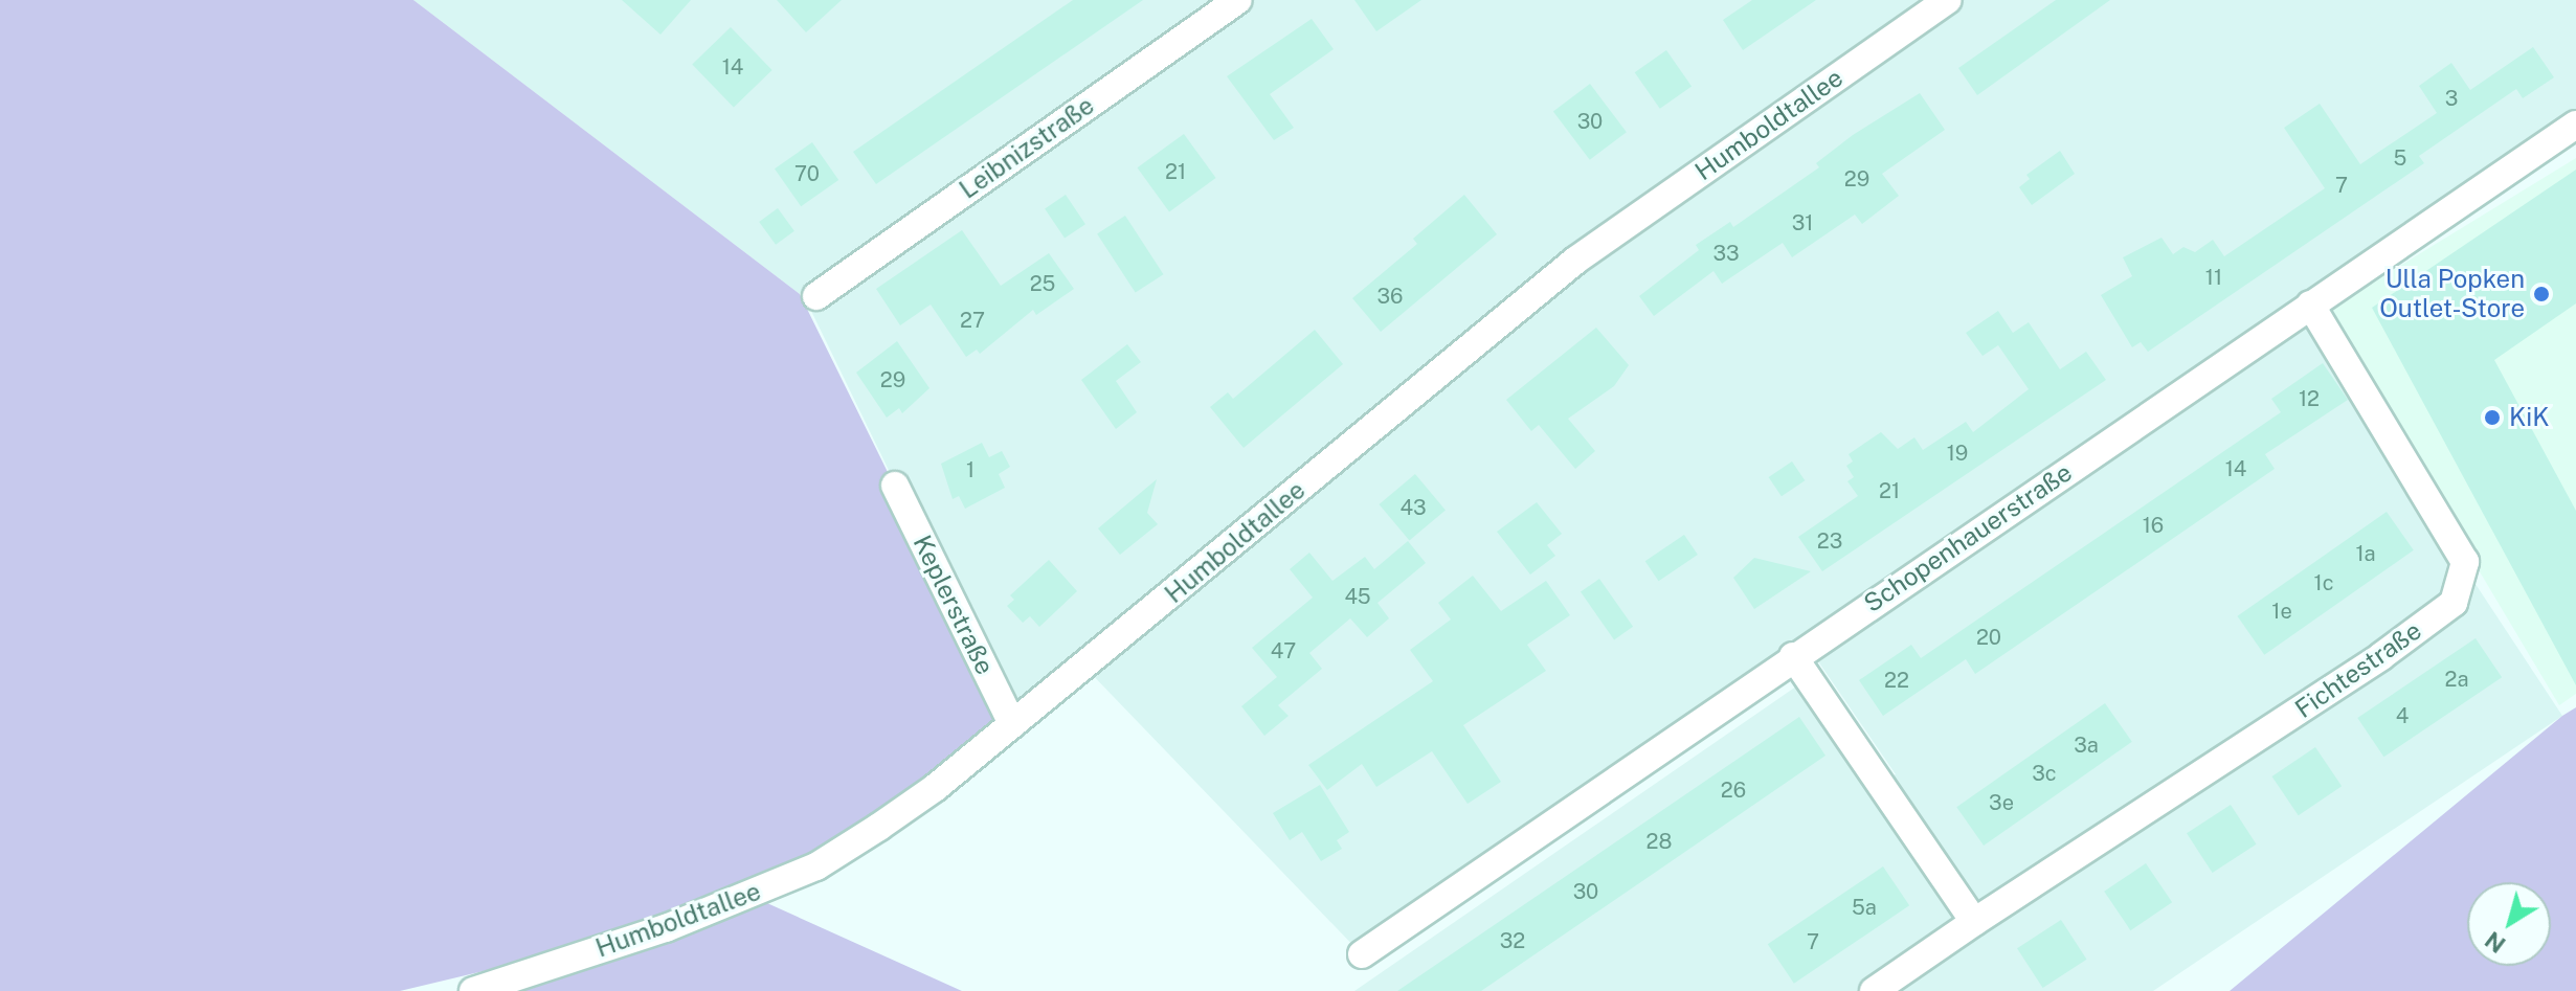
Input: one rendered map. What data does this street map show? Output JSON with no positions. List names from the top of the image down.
{
  "streets": {
    "street": [
      "Humboldtallee",
      "Leibnizstraße",
      "Schopenhauerstraße",
      "Keplerstraße",
      "Fichtestraße"
    ]
  },
  "crossings": [
    ["Humboldtallee", "Keplerstraße"],
    ["Schopenhauerstraße", "Fichtestraße"]
  ],
  "places": ["Ulla Popken Outlet-Store", "KiK"],
  "house_numbers": [
    "14",
    "3",
    "30",
    "5",
    "21",
    "70",
    "29",
    "7",
    "31",
    "33",
    "11",
    "25",
    "36",
    "27",
    "29",
    "12",
    "19",
    "14",
    "1",
    "21",
    "43",
    "16",
    "23",
    "1a",
    "1c",
    "45",
    "1e",
    "20",
    "47",
    "2a",
    "22",
    "4",
    "3a",
    "3c",
    "26",
    "3e",
    "28",
    "30",
    "5a",
    "32",
    "7"
  ],
  "north": "bottom left"
}
